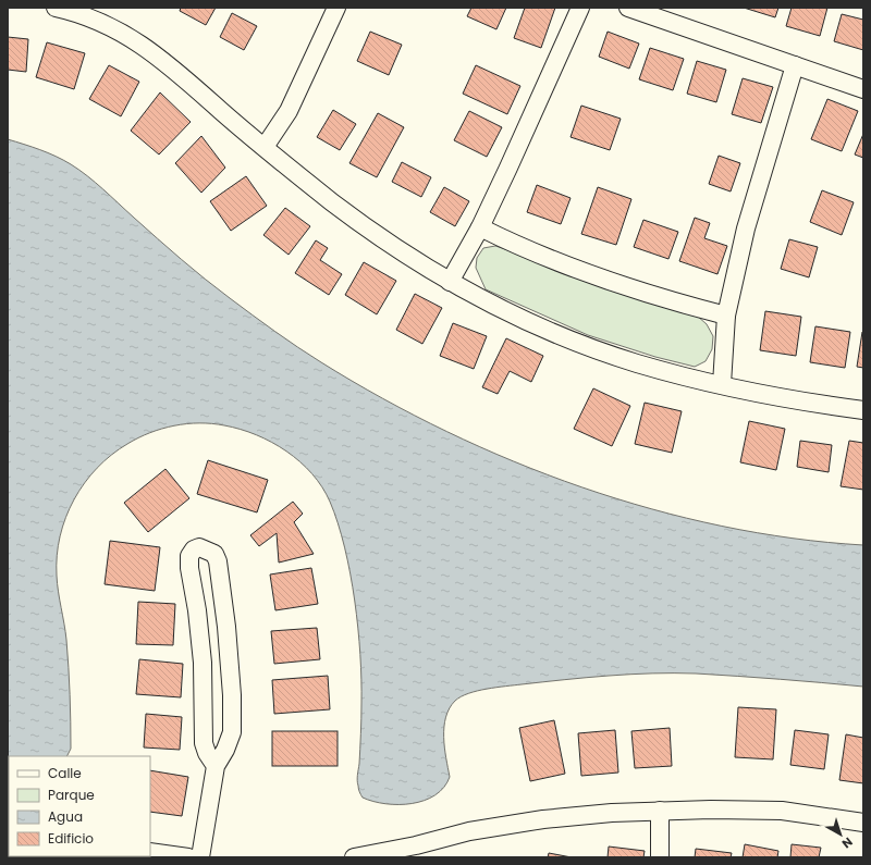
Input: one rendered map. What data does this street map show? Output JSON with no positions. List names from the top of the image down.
{
  "legend": [
    "Calle",
    "Parque",
    "Agua",
    "Edificio"
  ],
  "north": "bottom right"
}
